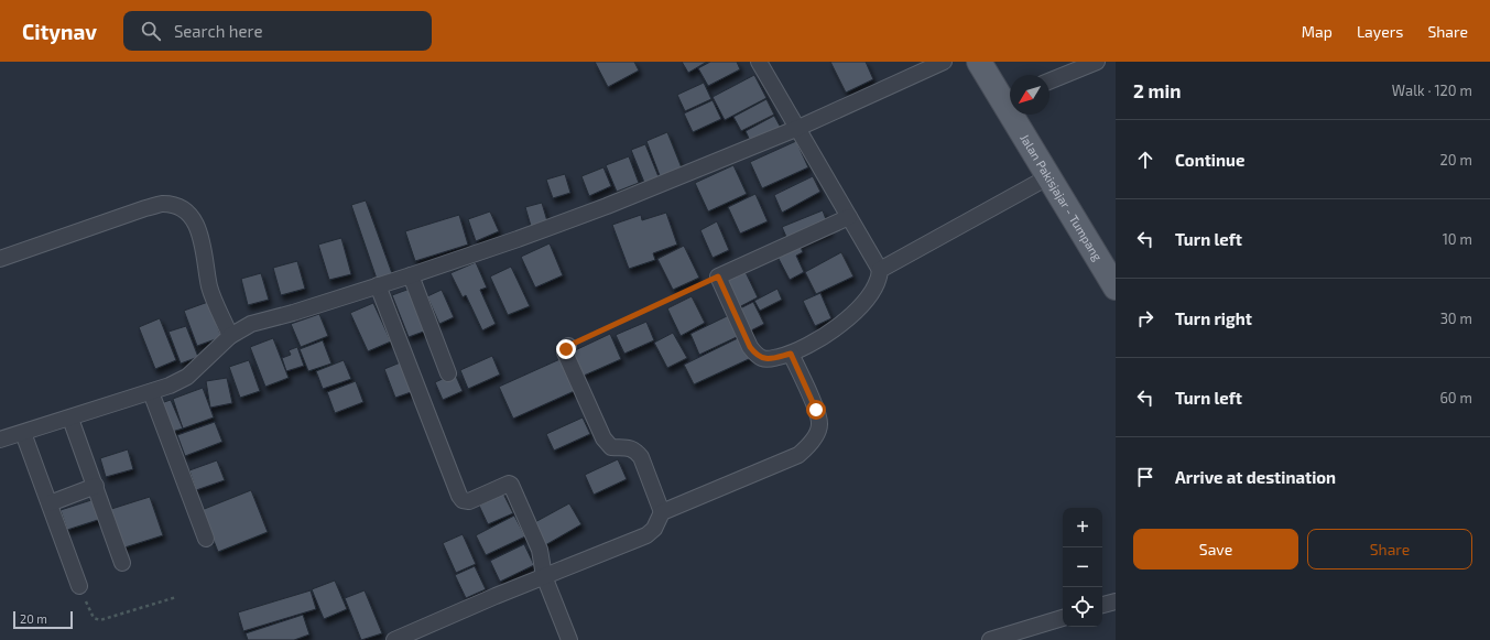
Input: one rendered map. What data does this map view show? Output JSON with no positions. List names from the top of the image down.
{
  "streets": {
    "main road": ["Jalan Pakisjajar - Tumpang"]
  },
  "scale_bar": "20 m",
  "north": "bottom left",
  "page": {
    "header": "Citynav",
    "search": "Search here",
    "nav": ["Map", "Layers", "Share"],
    "heading": ["2 min", "Walk · 120 m"],
    "list": [
      ["Continue", "20 m"],
      ["Turn left", "10 m"],
      ["Turn right", "30 m"],
      ["Turn left", "60 m"],
      "Arrive at destination"
    ],
    "map_buttons": ["+", "−"],
    "buttons": ["Save", "Share"],
    "scale": "20 m"
  }
}
